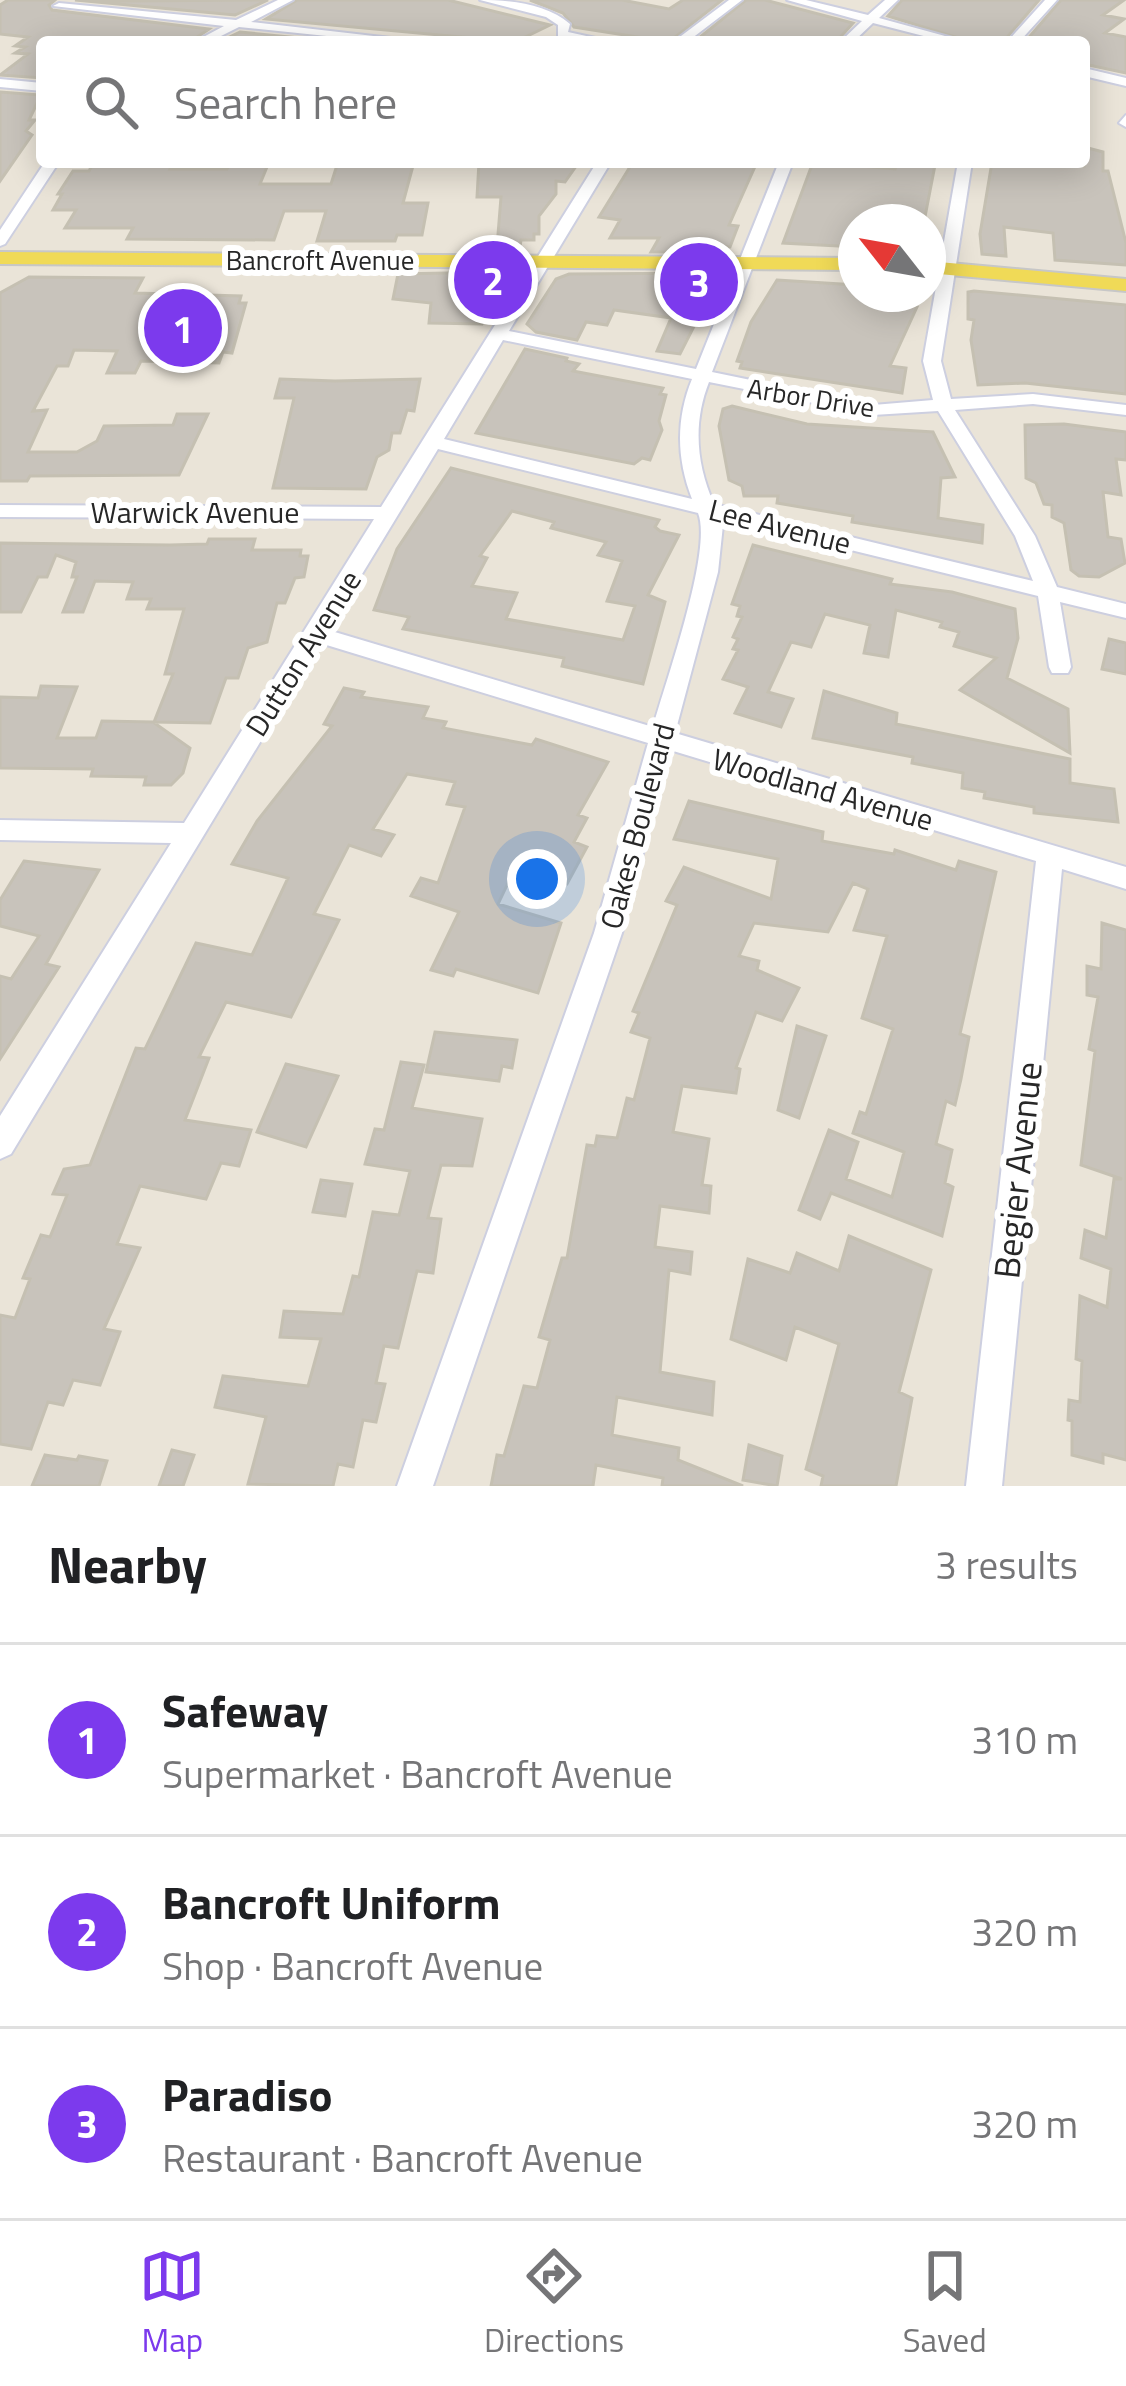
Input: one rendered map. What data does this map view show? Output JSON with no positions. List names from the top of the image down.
{
  "streets": {
    "main road": ["Bancroft Avenue"],
    "street": [
      "Arbor Drive",
      "Warwick Avenue",
      "Lee Avenue",
      "Dutton Avenue",
      "Woodland Avenue",
      "Oakes Boulevard",
      "Begier Avenue"
    ]
  },
  "crossings": [
    ["Bancroft Avenue", "Dutton Avenue"],
    ["Bancroft Avenue", "Oakes Boulevard"],
    ["Arbor Drive", "Dutton Avenue"],
    ["Arbor Drive", "Oakes Boulevard"],
    ["Warwick Avenue", "Dutton Avenue"],
    ["Lee Avenue", "Dutton Avenue"],
    ["Lee Avenue", "Oakes Boulevard"],
    ["Dutton Avenue", "Woodland Avenue"],
    ["Woodland Avenue", "Oakes Boulevard"],
    ["Woodland Avenue", "Begier Avenue"]
  ],
  "north": "top left",
  "page": {
    "search": "Search here",
    "pins": ["2", "3", "1"],
    "heading": ["Nearby", "3 results"],
    "list": [
      {
        "mark": "1",
        "name": "Safeway",
        "note": "Supermarket · Bancroft Avenue",
        "value": "310 m"
      },
      {
        "mark": "2",
        "name": "Bancroft Uniform",
        "note": "Shop · Bancroft Avenue",
        "value": "320 m"
      },
      {
        "mark": "3",
        "name": "Paradiso",
        "note": "Restaurant · Bancroft Avenue",
        "value": "320 m"
      }
    ],
    "nav": ["Map", "Directions", "Saved"]
  }
}
